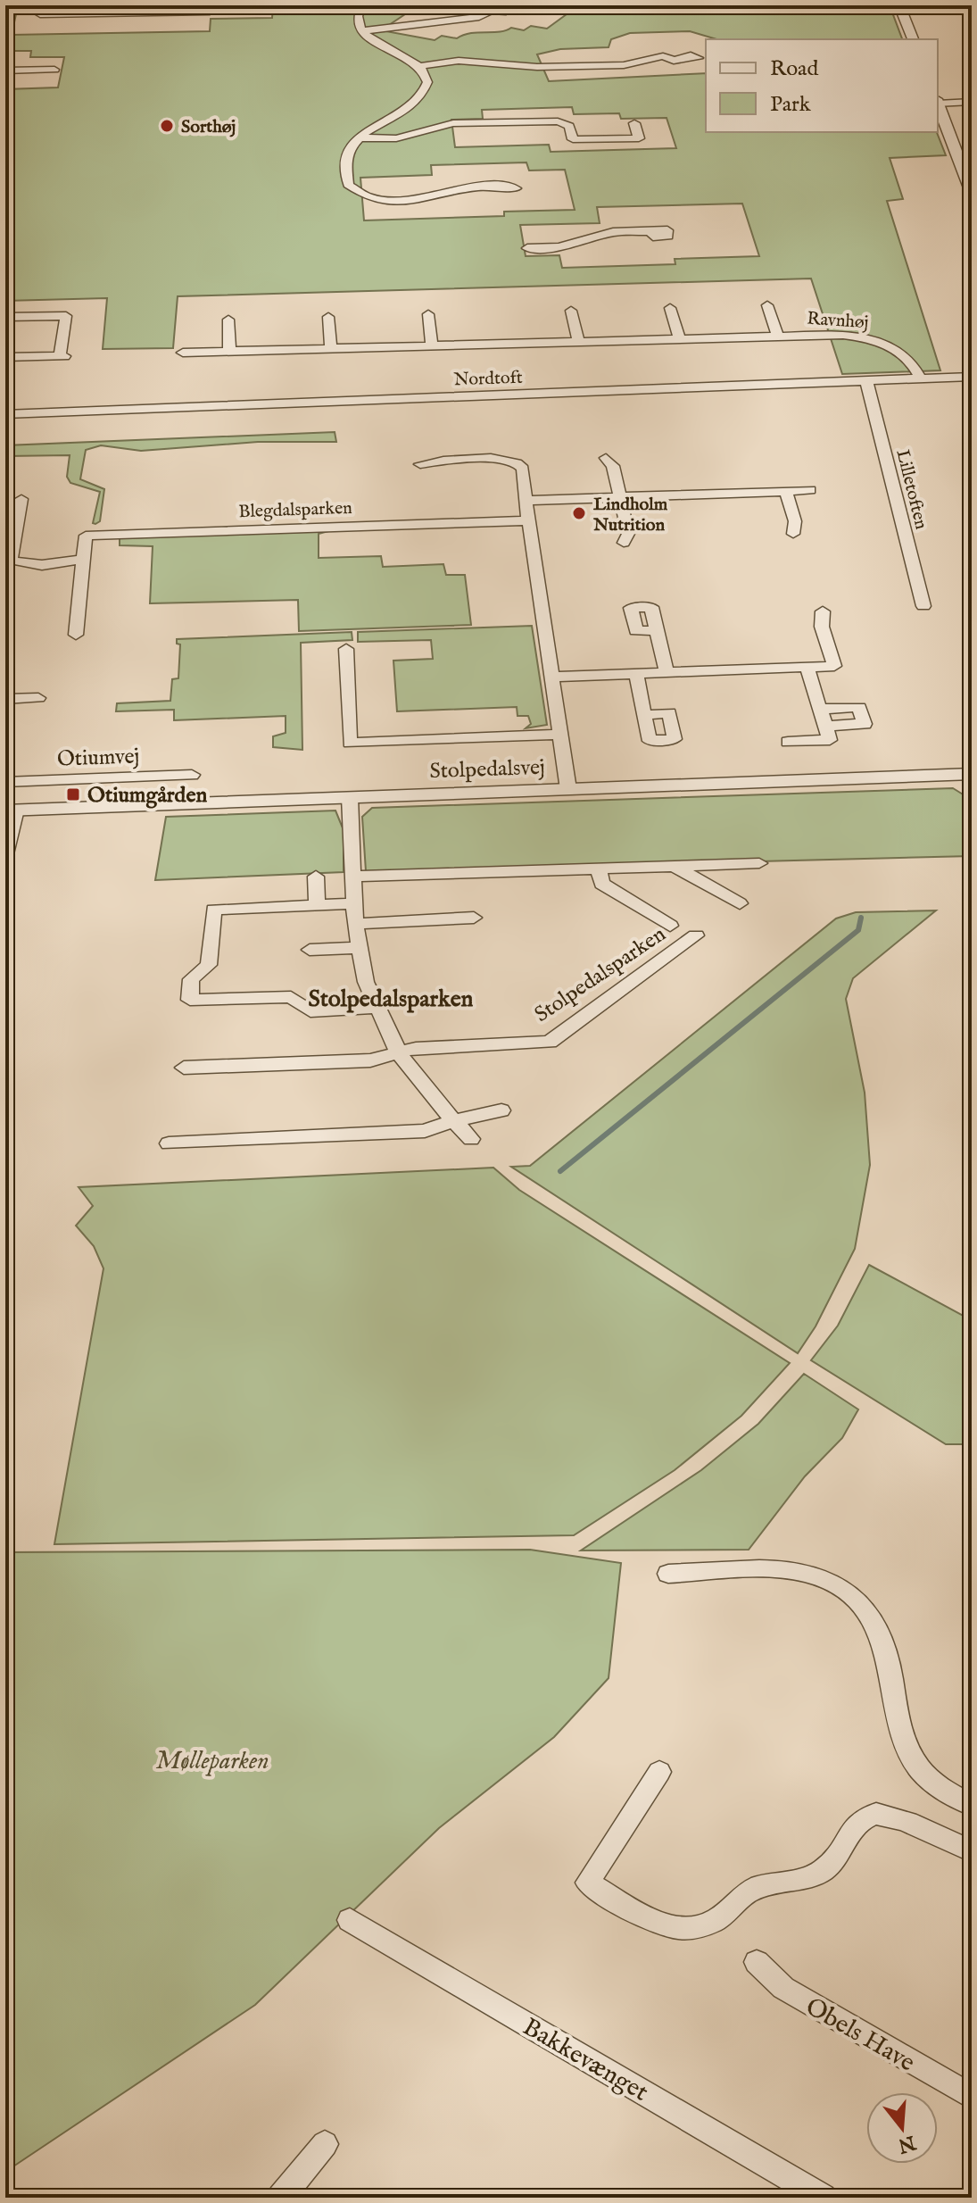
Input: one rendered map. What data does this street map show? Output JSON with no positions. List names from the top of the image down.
{
  "streets": {
    "street": [
      "Ravnhøj",
      "Nordtoft",
      "Lilletoften",
      "Blegdalsparken",
      "Otiumvej",
      "Stolpedalsvej",
      "Stolpedalsparken",
      "Obels Have",
      "Bakkevænget"
    ]
  },
  "crossings": [
    ["Ravnhøj", "Nordtoft"],
    ["Nordtoft", "Lilletoften"]
  ],
  "districts": ["Stolpedalsparken"],
  "parks": ["Mølleparken"],
  "places": {
    "other": ["Sorthøj", "Lindholm Nutrition"],
    "transit": ["Otiumgården"]
  },
  "legend": ["Road", "Park"],
  "north": "bottom"
}
